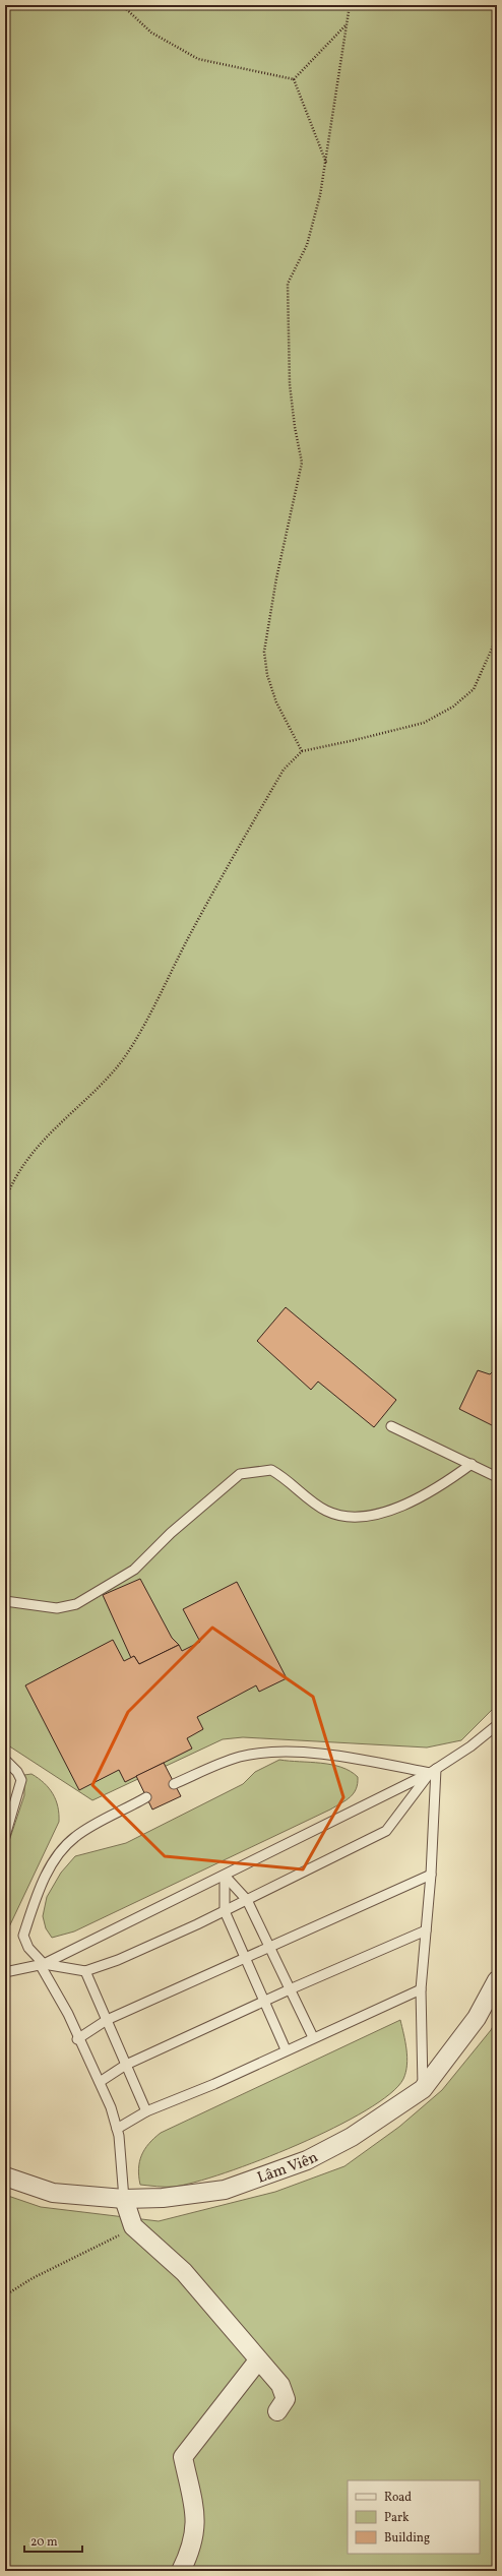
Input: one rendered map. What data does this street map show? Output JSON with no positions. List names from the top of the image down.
{
  "streets": {
    "street": ["Lâm Viên"]
  },
  "legend": ["Road", "Park", "Building"],
  "scale_bar": "20 m"
}
